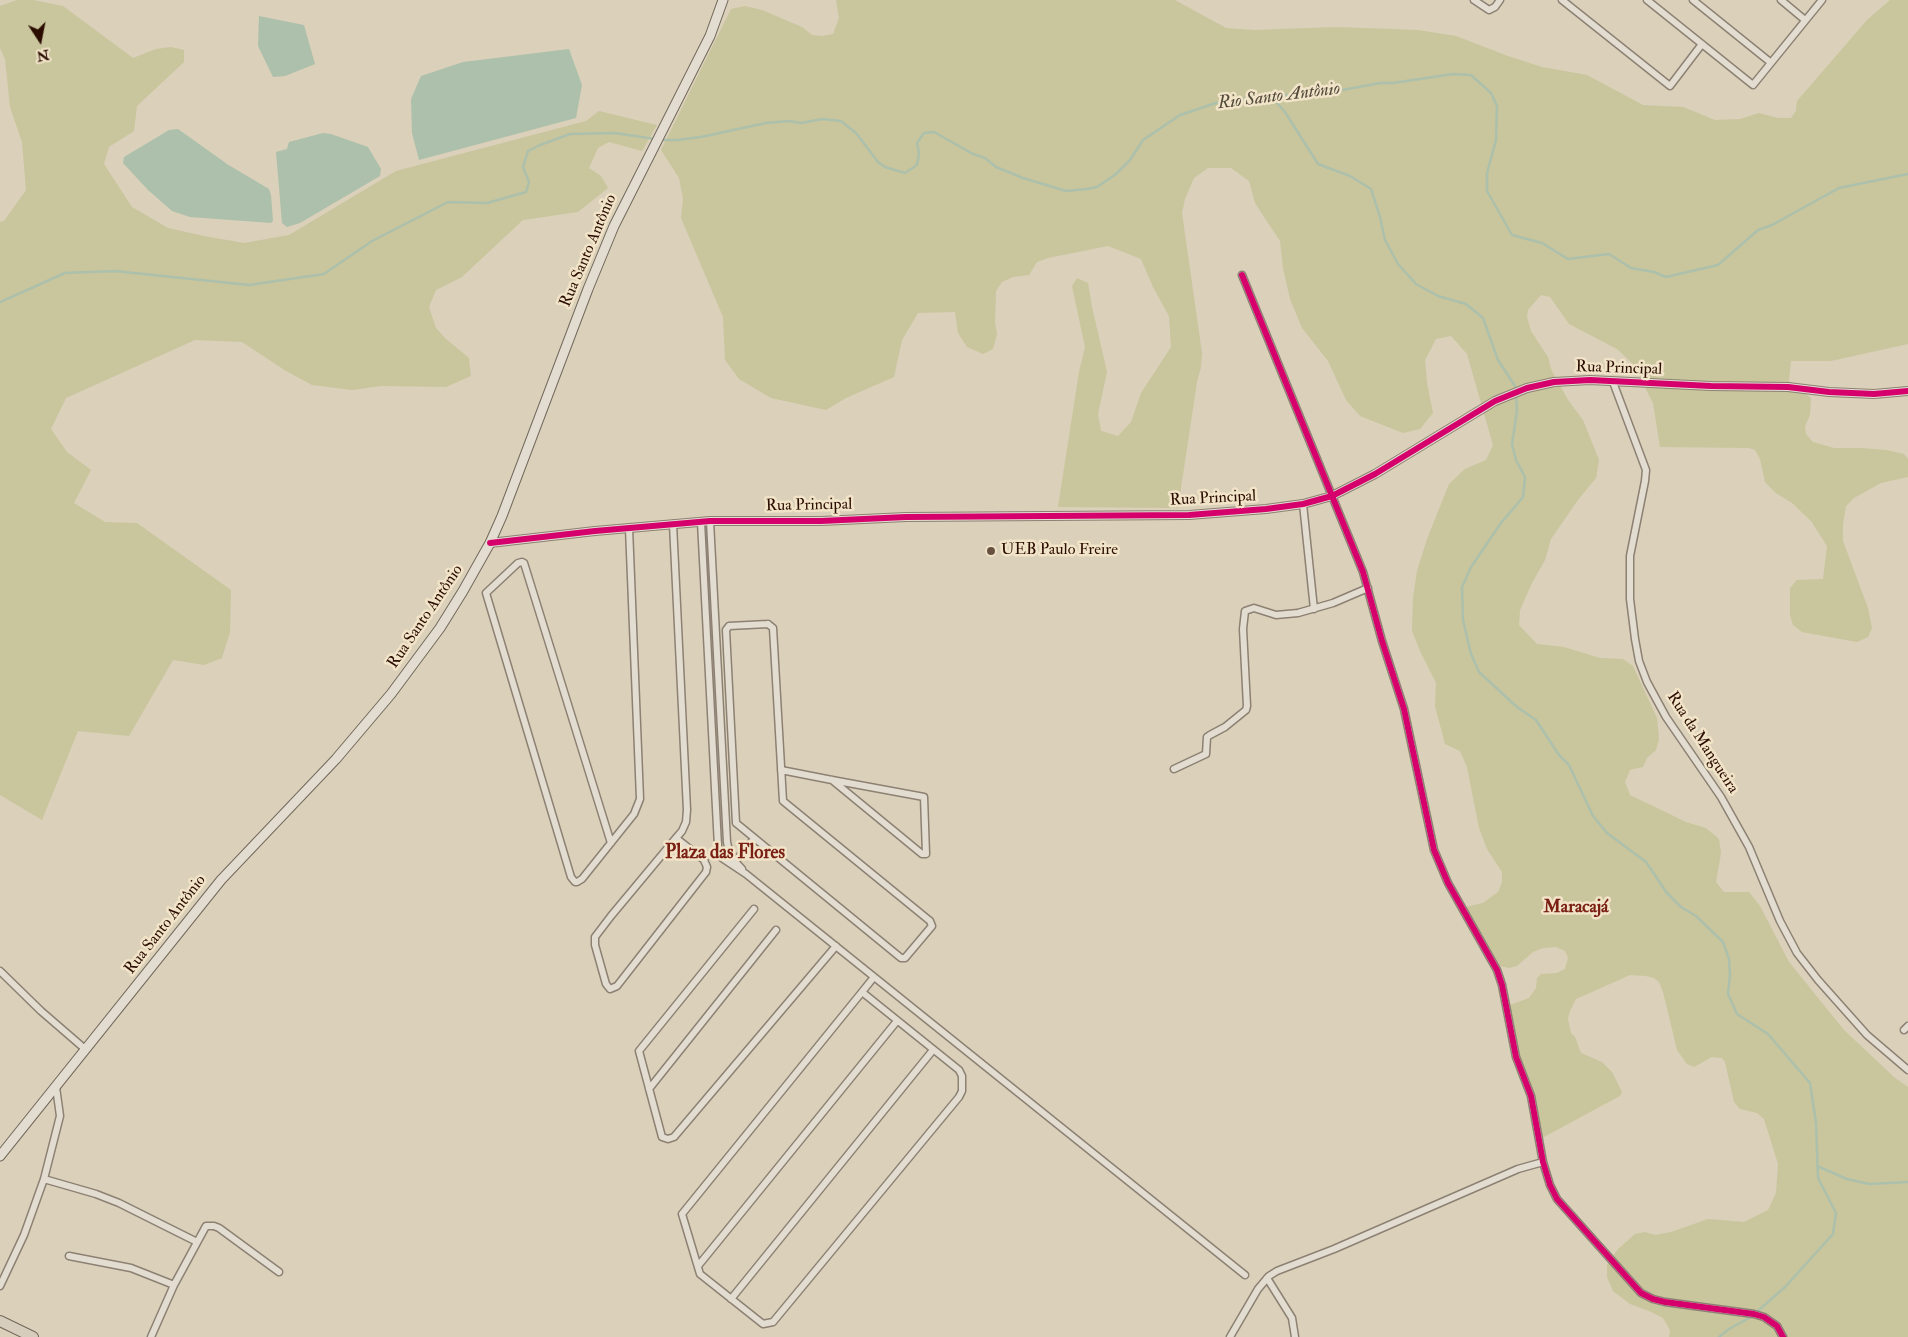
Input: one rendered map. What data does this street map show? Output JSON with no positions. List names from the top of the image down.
{
  "streets": {
    "main road": ["Rua Santo Antônio"],
    "street": ["Rua Principal", "Rua da Mangueira"]
  },
  "crossings": [
    ["Rua Santo Antônio", "Rua Principal"],
    ["Rua Principal", "Rua da Mangueira"]
  ],
  "districts": ["Plaza das Flores", "Maracajá"],
  "water": ["Rio Santo Antônio"],
  "places": ["UEB Paulo Freire"],
  "north": "bottom"
}
